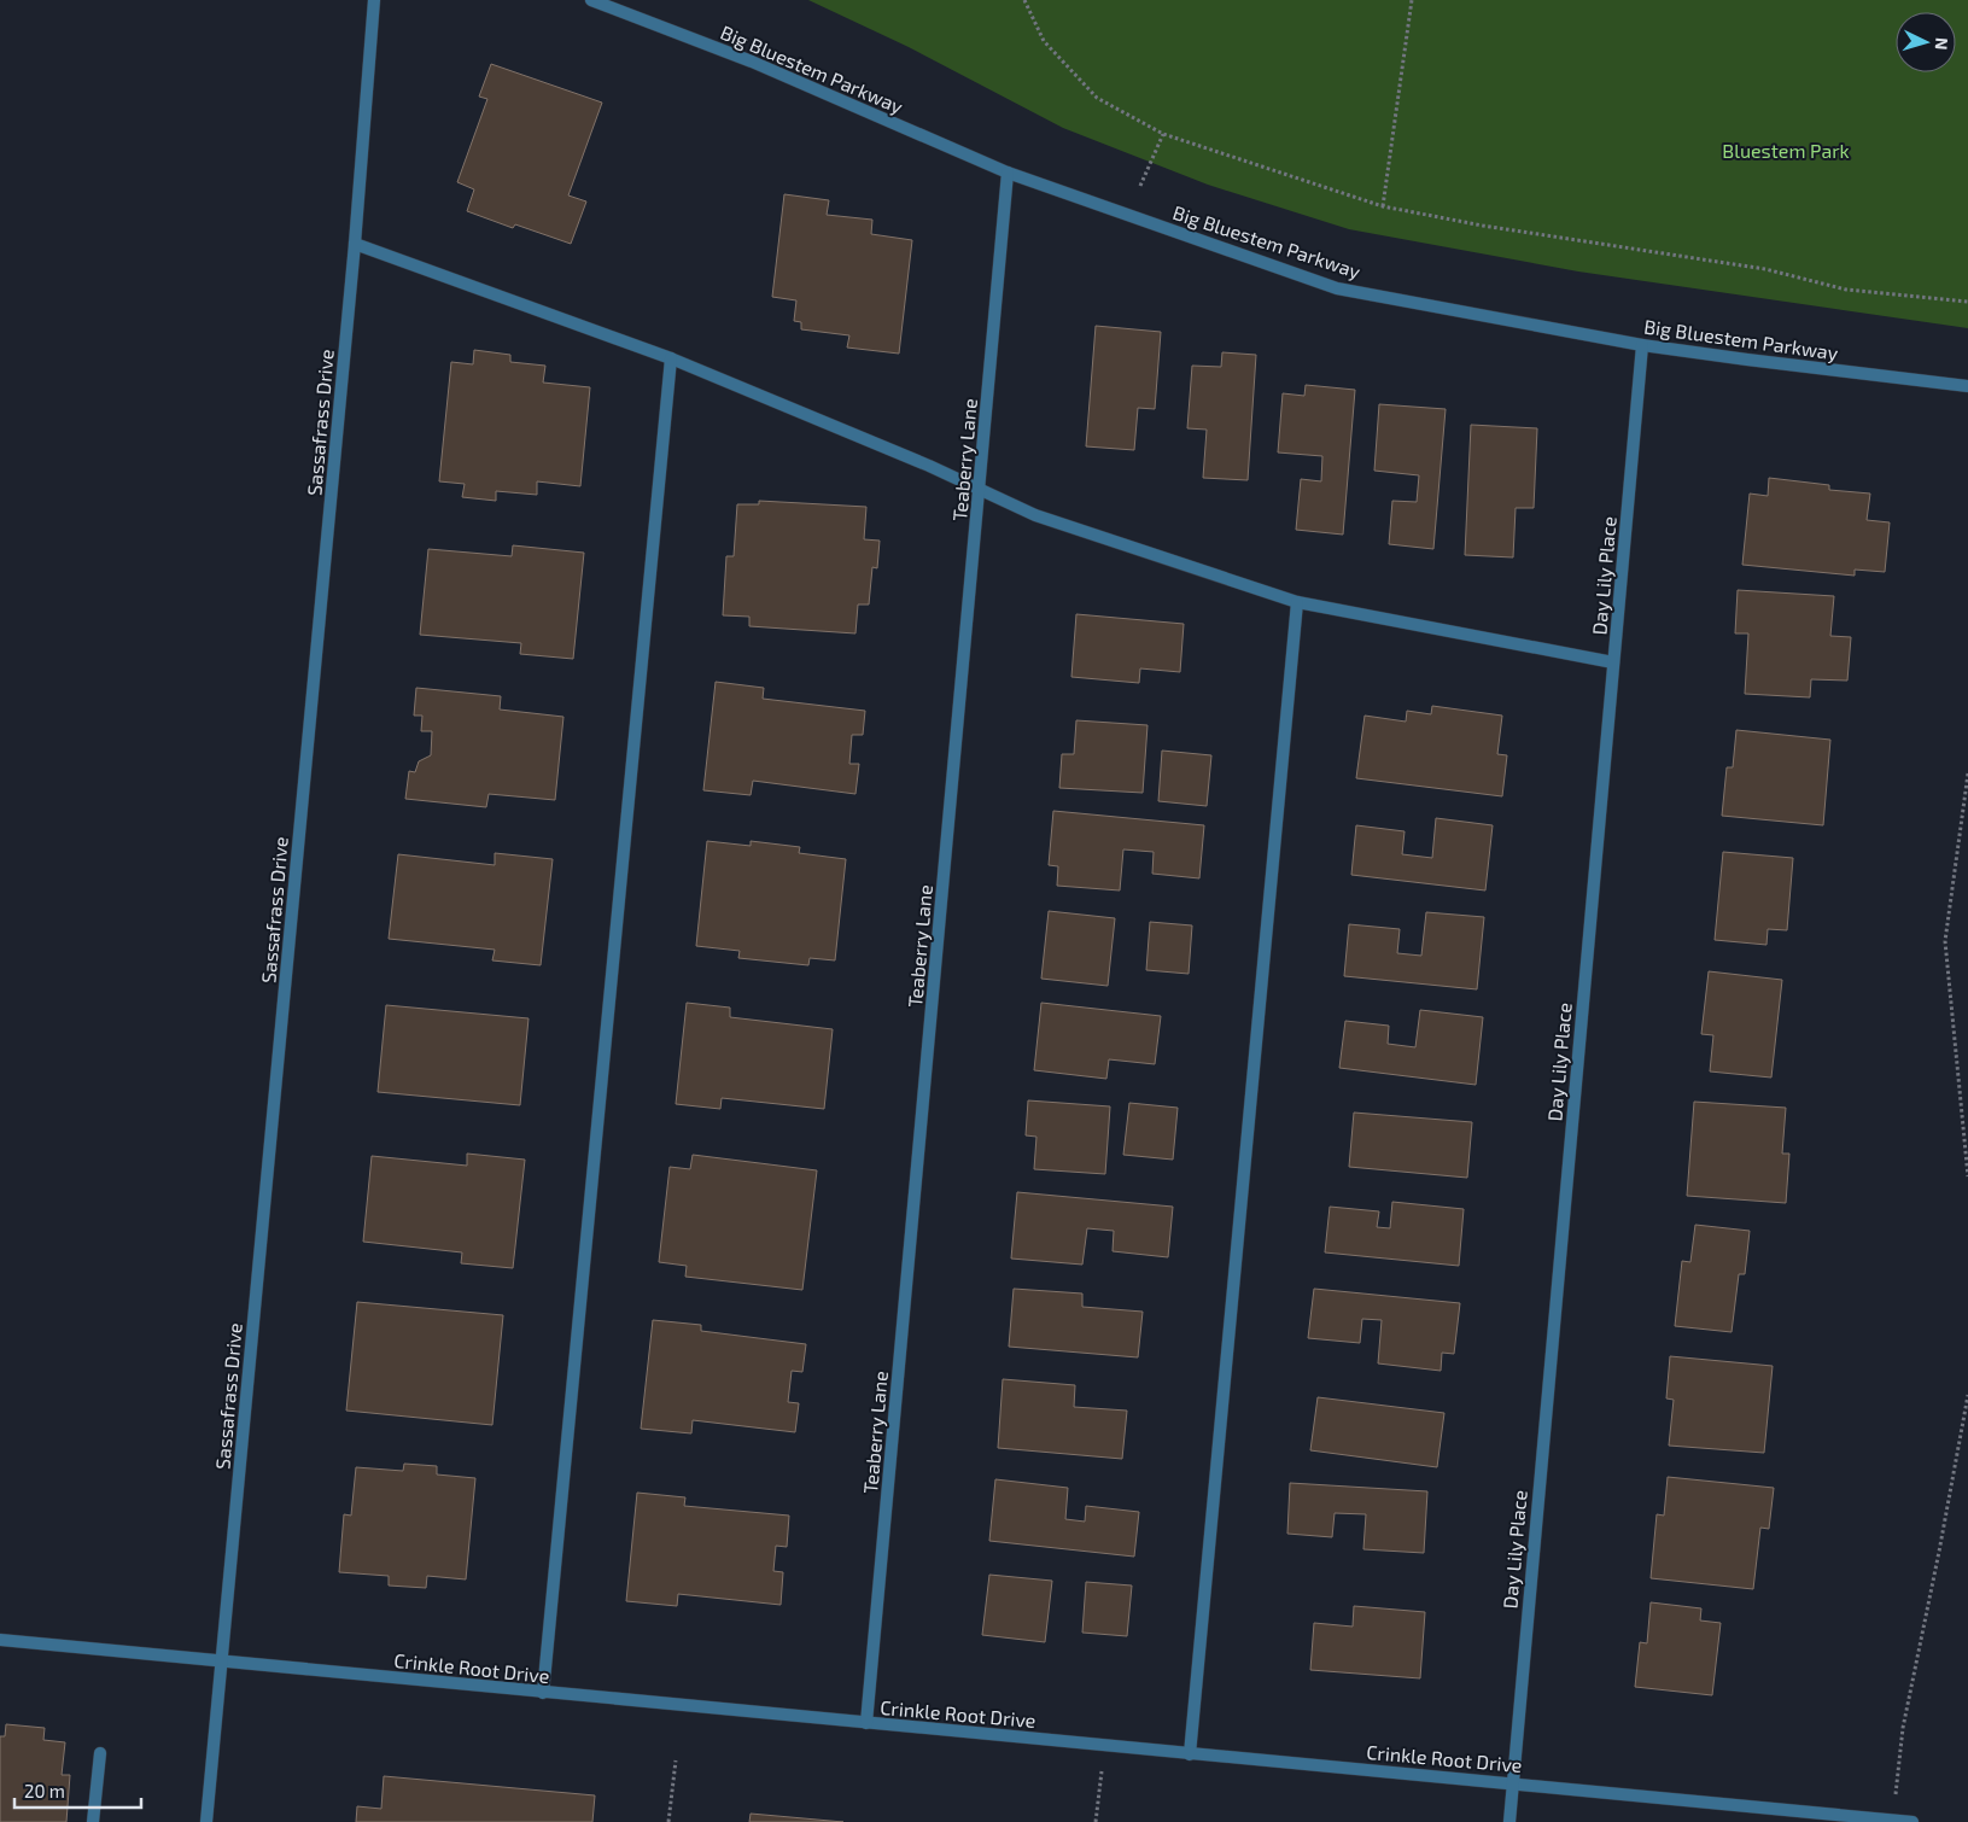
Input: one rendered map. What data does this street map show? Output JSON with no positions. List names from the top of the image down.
{
  "streets": {
    "street": [
      "Big Bluestem Parkway",
      "Sassafrass Drive",
      "Teaberry Lane",
      "Day Lily Place",
      "Crinkle Root Drive"
    ]
  },
  "crossings": [
    ["Big Bluestem Parkway", "Teaberry Lane"],
    ["Big Bluestem Parkway", "Day Lily Place"],
    ["Sassafrass Drive", "Crinkle Root Drive"],
    ["Teaberry Lane", "Crinkle Root Drive"],
    ["Day Lily Place", "Crinkle Root Drive"]
  ],
  "parks": ["Bluestem Park"],
  "scale_bar": "20 m",
  "north": "right"
}
